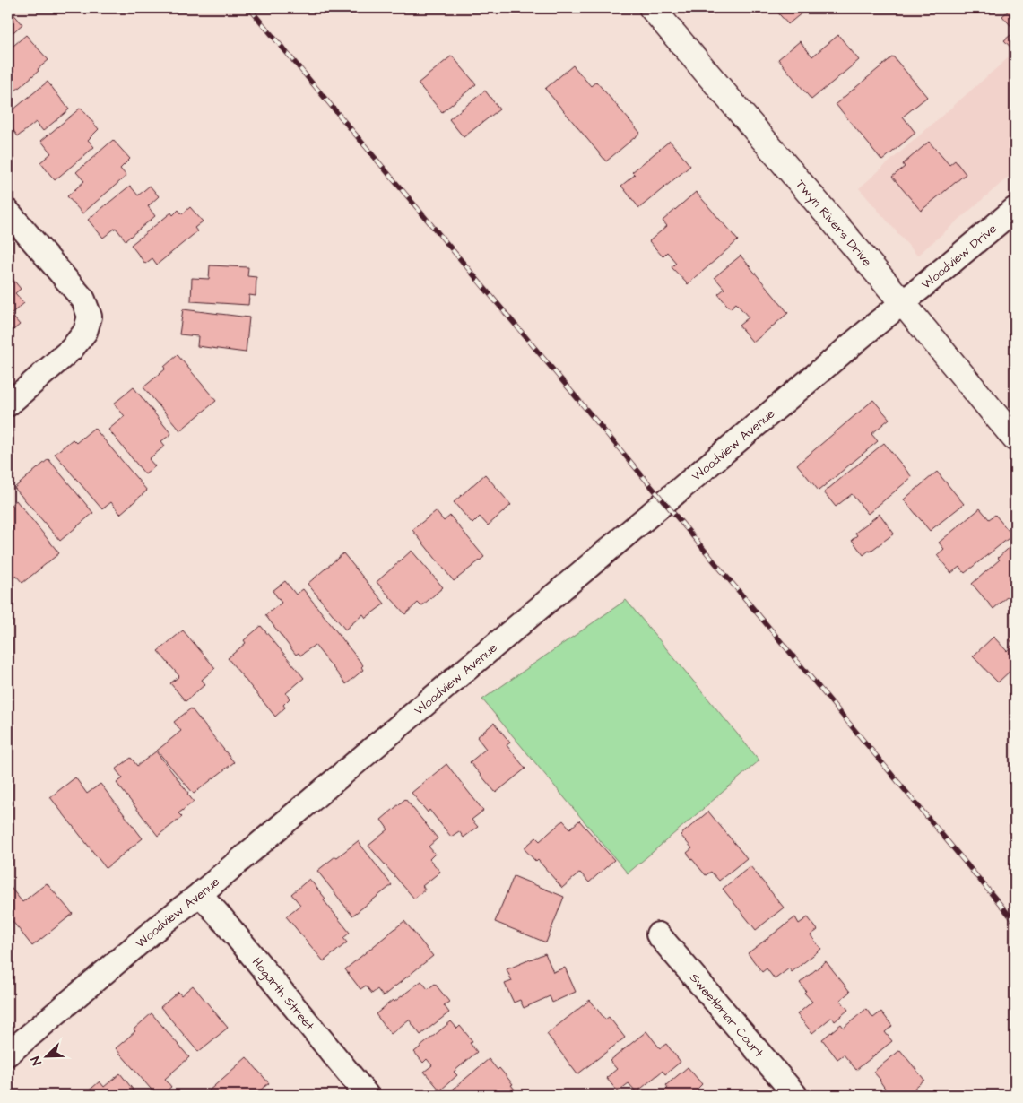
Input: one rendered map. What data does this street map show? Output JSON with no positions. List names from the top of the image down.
{
  "streets": {
    "street": [
      "Twyn Rivers Drive",
      "Woodview Drive",
      "Woodview Avenue",
      "Hogarth Street",
      "Sweetbriar Court"
    ]
  },
  "crossings": [
    ["Twyn Rivers Drive", "Woodview Drive"],
    ["Twyn Rivers Drive", "Woodview Avenue"],
    ["Woodview Drive", "Woodview Avenue"],
    ["Woodview Avenue", "Hogarth Street"]
  ],
  "north": "bottom left"
}
